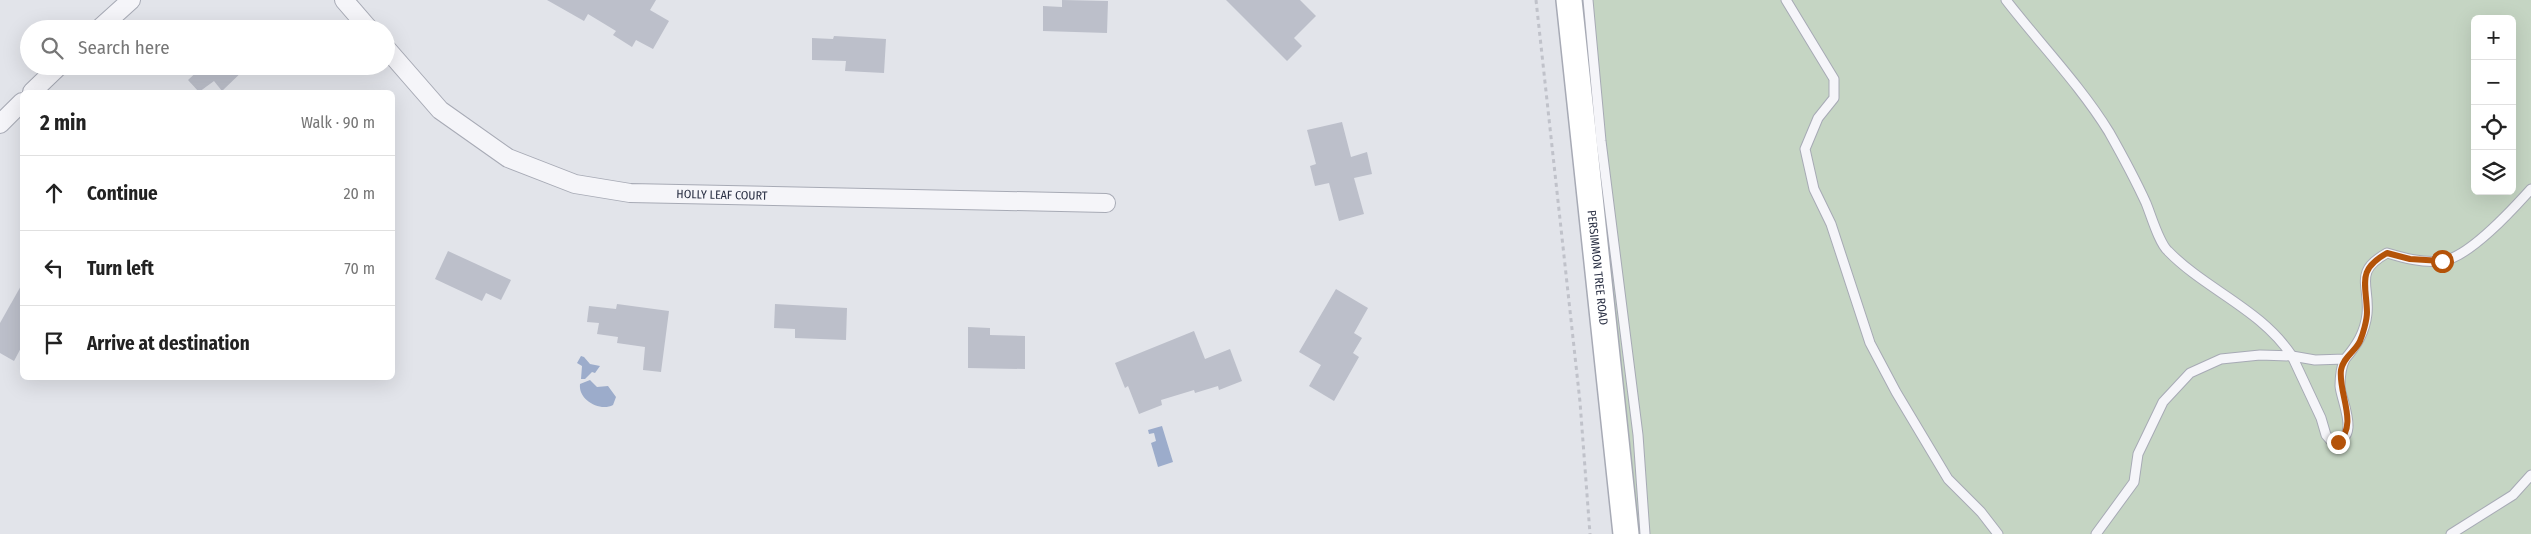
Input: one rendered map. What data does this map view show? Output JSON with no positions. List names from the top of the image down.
{
  "streets": {
    "main road": ["PERSIMMON TREE ROAD"],
    "street": ["HOLLY LEAF COURT"]
  },
  "page": {
    "map_buttons": ["+", "−"],
    "search": "Search here",
    "heading": ["2 min", "Walk · 90 m"],
    "list": [
      ["Continue", "20 m"],
      ["Turn left", "70 m"],
      "Arrive at destination"
    ]
  }
}
